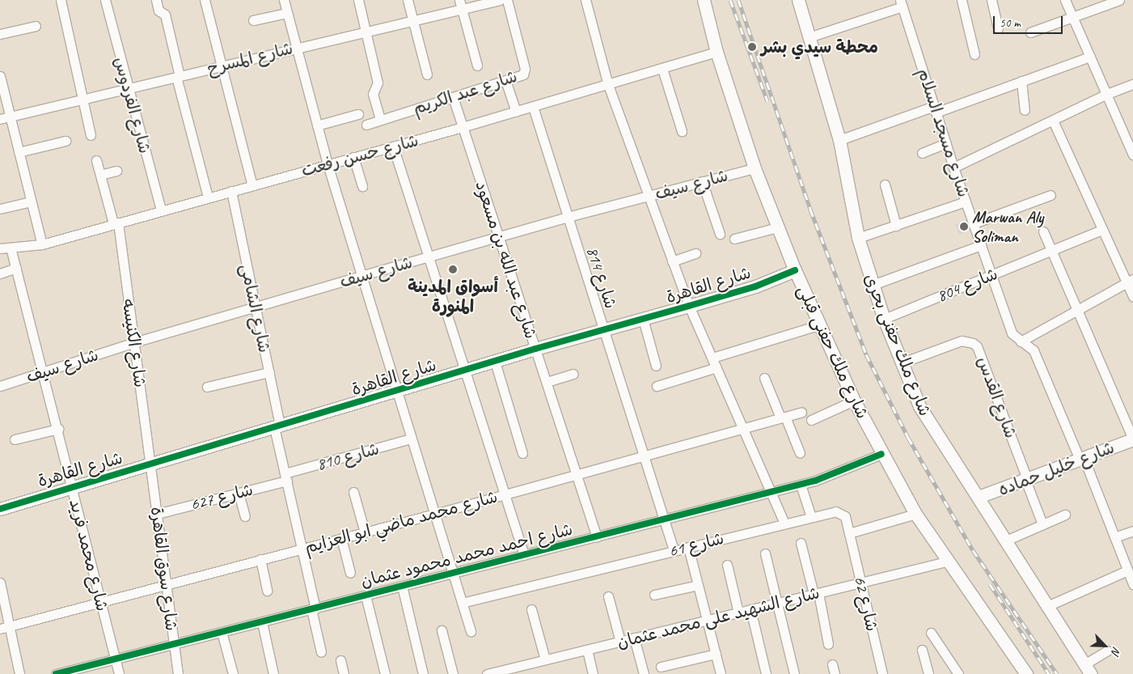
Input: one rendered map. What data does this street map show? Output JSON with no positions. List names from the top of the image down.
{
  "streets": {
    "street": [
      "شارع المسرح",
      "شارع عبد الكريم",
      "شارع الفردوس",
      "شارع مسجد السلام",
      "شارع حسن رفعت",
      "شارع سيف",
      "شارع عبد الله بن مسعود",
      "شارع 814",
      "شارع القاهرة",
      "شارع 804",
      "شارع الشامى",
      "شارع الكنيسه",
      "شارع ملك حفنى بحرى",
      "شارع ملك حفنى قبلى",
      "شارع القدس",
      "شارع 810",
      "شارع خليل حماده",
      "شارع 627",
      "شارع محمد ماضي ابو العزايم",
      "شارع 61",
      "شارع محمد فريد",
      "شارع احمد محمد محمود عثمان",
      "شارع سوق القاهرة",
      "شارع 62",
      "شارع الشهيد على محمد عثمان"
    ]
  },
  "crossings": [
    ["شارع المسرح", "شارع الفردوس"],
    ["شارع عبد الكريم", "شارع عبد الله بن مسعود"],
    ["شارع الفردوس", "شارع حسن رفعت"],
    ["شارع مسجد السلام", "شارع 804"],
    ["شارع مسجد السلام", "شارع خليل حماده"],
    ["شارع حسن رفعت", "شارع عبد الله بن مسعود"],
    ["شارع حسن رفعت", "شارع 814"],
    ["شارع حسن رفعت", "شارع الشامى"],
    ["شارع حسن رفعت", "شارع الكنيسه"],
    ["شارع حسن رفعت", "شارع ملك حفنى قبلى"],
    ["شارع حسن رفعت", "شارع محمد فريد"],
    ["شارع سيف", "شارع عبد الله بن مسعود"],
    ["شارع سيف", "شارع 814"],
    ["شارع سيف", "شارع الشامى"],
    ["شارع سيف", "شارع الكنيسه"],
    ["شارع سيف", "شارع ملك حفنى قبلى"],
    ["شارع سيف", "شارع محمد فريد"],
    ["شارع عبد الله بن مسعود", "شارع القاهرة"],
    ["شارع عبد الله بن مسعود", "شارع محمد ماضي ابو العزايم"],
    ["شارع عبد الله بن مسعود", "شارع احمد محمد محمود عثمان"],
    ["شارع 814", "شارع القاهرة"],
    ["شارع 814", "شارع محمد ماضي ابو العزايم"],
    ["شارع 814", "شارع 61"],
    ["شارع 814", "شارع احمد محمد محمود عثمان"],
    ["شارع القاهرة", "شارع الشامى"],
    ["شارع القاهرة", "شارع الكنيسه"],
    ["شارع القاهرة", "شارع ملك حفنى قبلى"],
    ["شارع القاهرة", "شارع محمد فريد"],
    ["شارع القاهرة", "شارع سوق القاهرة"],
    ["شارع 804", "شارع ملك حفنى بحرى"],
    ["شارع الشامى", "شارع 810"],
    ["شارع الشامى", "شارع 627"],
    ["شارع الشامى", "شارع محمد ماضي ابو العزايم"],
    ["شارع الشامى", "شارع احمد محمد محمود عثمان"],
    ["شارع الكنيسه", "شارع سوق القاهرة"],
    ["شارع ملك حفنى بحرى", "شارع القدس"],
    ["شارع ملك حفنى بحرى", "شارع خليل حماده"],
    ["شارع ملك حفنى قبلى", "شارع احمد محمد محمود عثمان"],
    ["شارع ملك حفنى قبلى", "شارع الشهيد على محمد عثمان"],
    ["شارع القدس", "شارع خليل حماده"],
    ["شارع 810", "شارع 627"],
    ["شارع 627", "شارع سوق القاهرة"],
    ["شارع محمد ماضي ابو العزايم", "شارع محمد فريد"],
    ["شارع محمد ماضي ابو العزايم", "شارع سوق القاهرة"],
    ["شارع 61", "شارع 62"],
    ["شارع محمد فريد", "شارع احمد محمد محمود عثمان"],
    ["شارع احمد محمد محمود عثمان", "شارع سوق القاهرة"],
    ["شارع 62", "شارع الشهيد على محمد عثمان"]
  ],
  "places": ["محطة سيدي بشر", "Marwan Aly Soliman", "أسواق المدينة المنورة"],
  "scale_bar": "50 m",
  "north": "bottom right"
}
